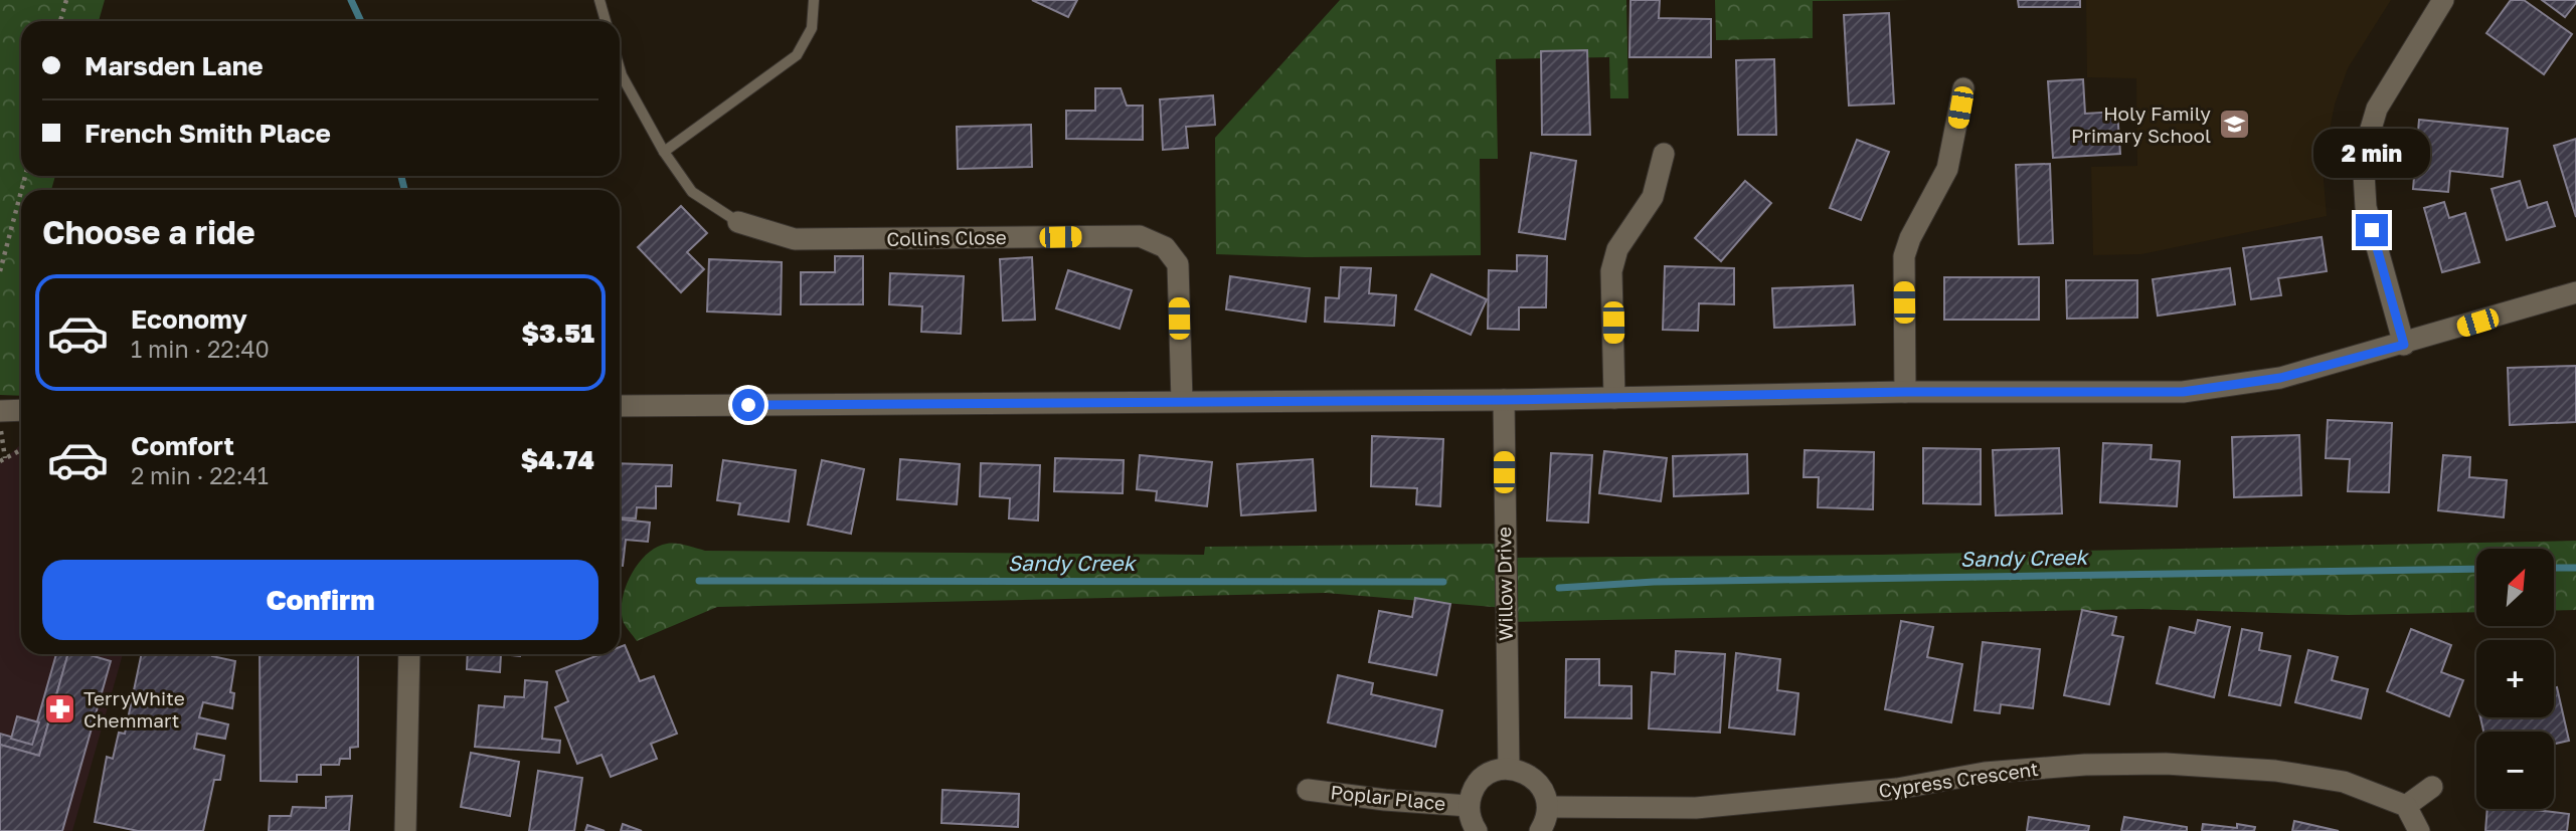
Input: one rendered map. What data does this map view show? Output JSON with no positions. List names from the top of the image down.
{
  "streets": {
    "street": [
      "Collins Close",
      "Willow Drive",
      "Cypress Crescent",
      "Poplar Place"
    ]
  },
  "water": ["Sandy Creek"],
  "places": {
    "school or university": ["Holy Family Primary School"],
    "pharmacy": ["TerryWhite Chemmart"]
  },
  "north": "top right",
  "page": {
    "banner": ["Marsden Lane", "French Smith Place"],
    "bubble": "2 min",
    "heading": "Choose a ride",
    "list": [
      {
        "name": "Economy",
        "note": "1 min · 22:40",
        "value": "$3.51"
      },
      {
        "name": "Comfort",
        "note": "2 min · 22:41",
        "value": "$4.74"
      }
    ],
    "buttons": "Confirm",
    "map_buttons": ["+", "−"]
  }
}
